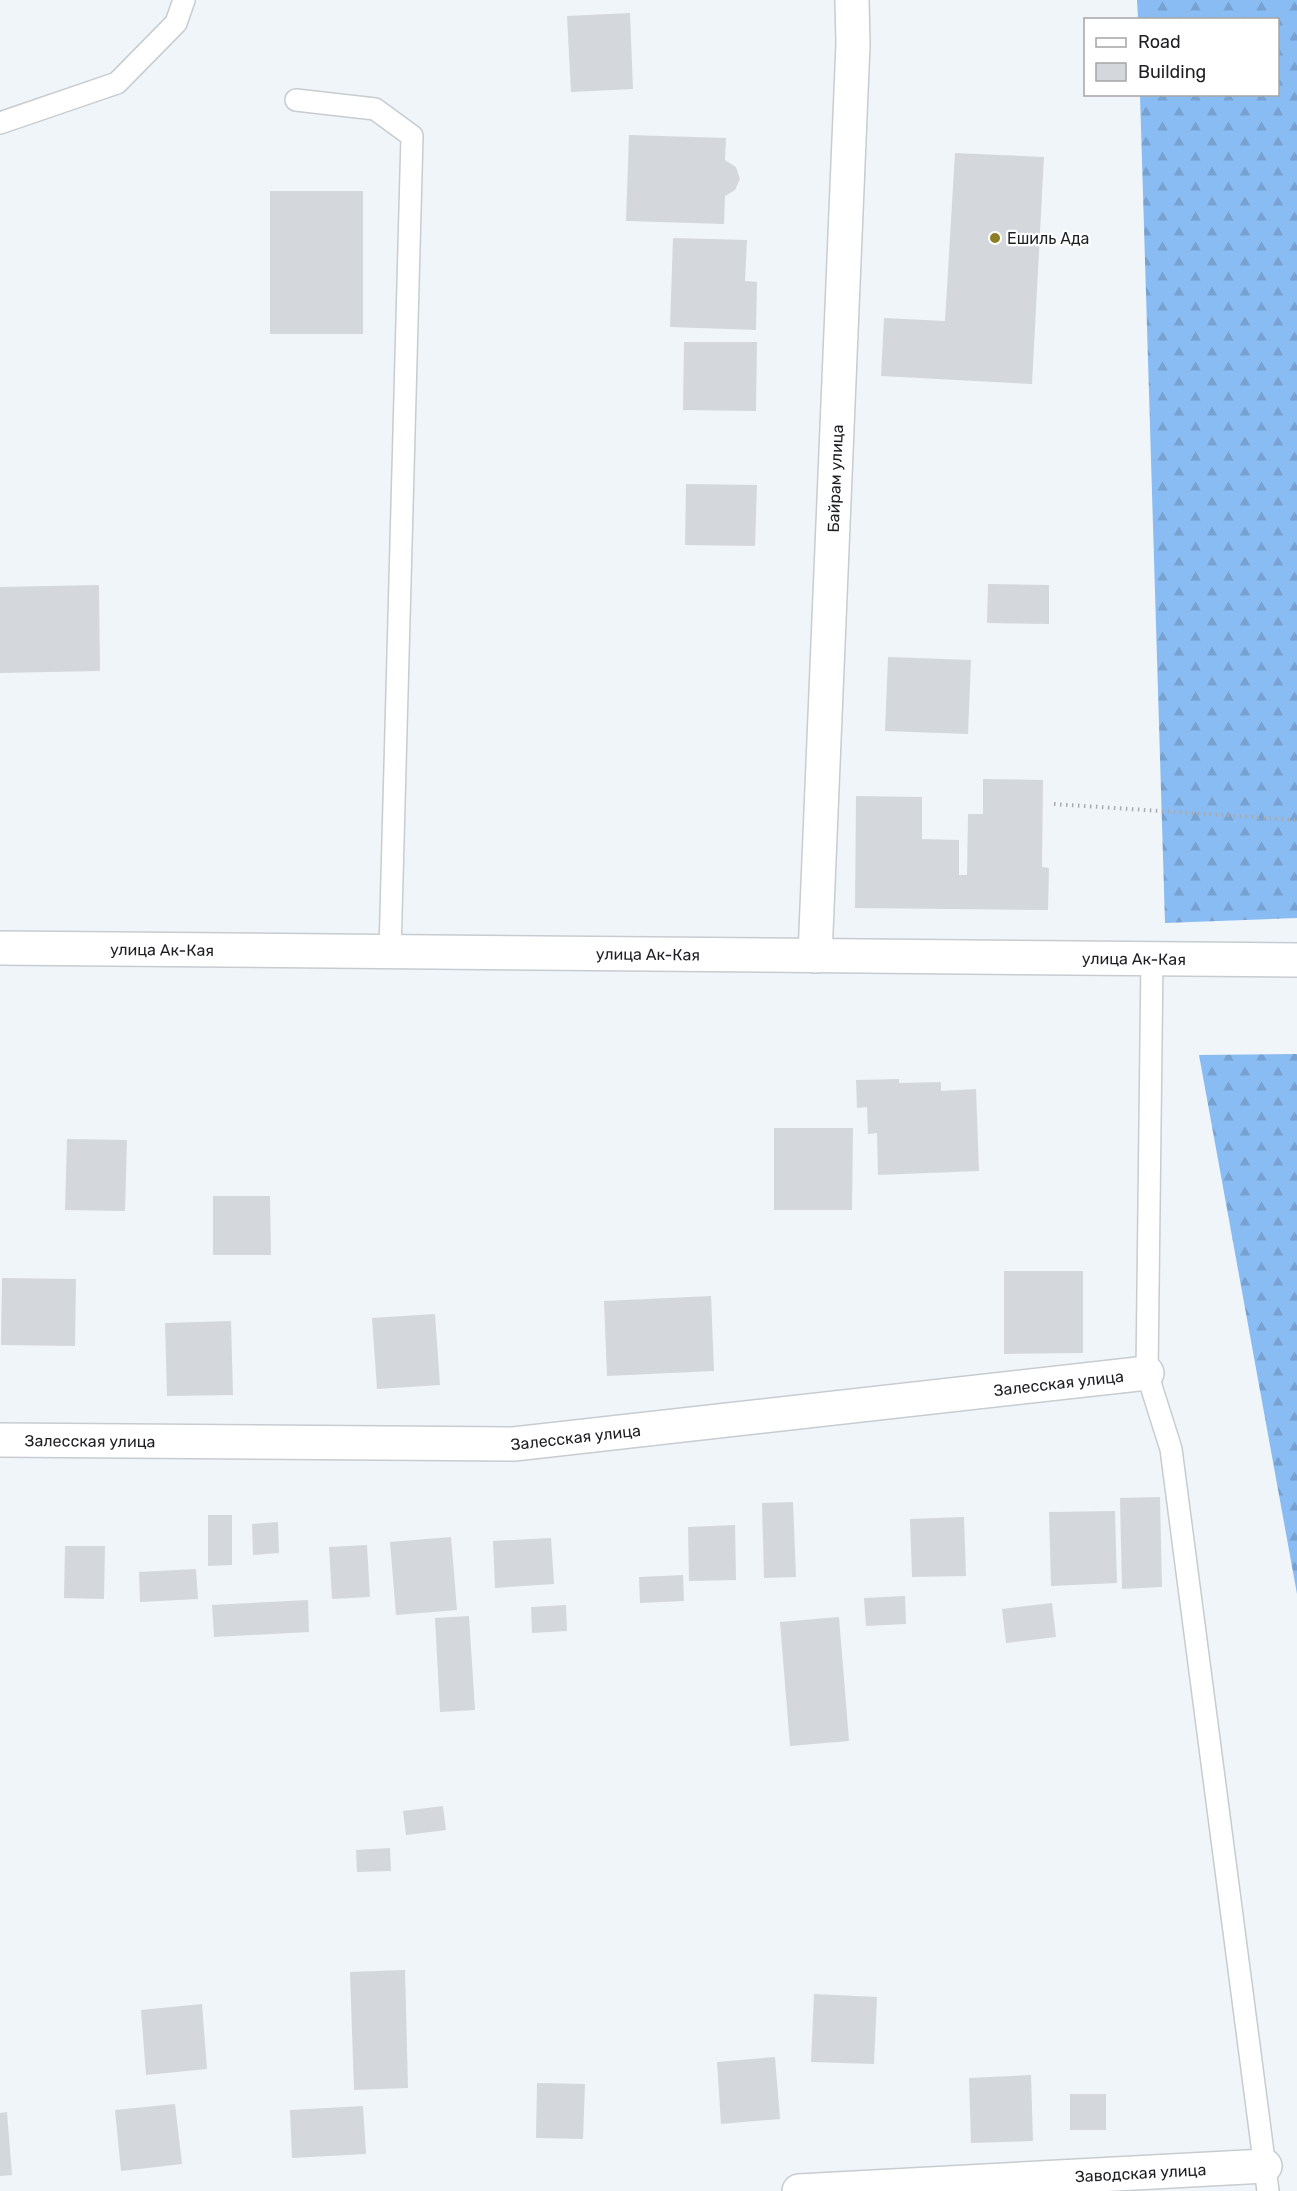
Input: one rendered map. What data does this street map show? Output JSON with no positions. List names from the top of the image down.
{
  "streets": {
    "street": [
      "Байрам улица",
      "улица Ак-Кая",
      "Залесская улица",
      "Заводская улица"
    ]
  },
  "crossings": [
    ["Байрам улица", "улица Ак-Кая"]
  ],
  "places": ["Ешиль Ада"],
  "legend": ["Road", "Building"]
}
